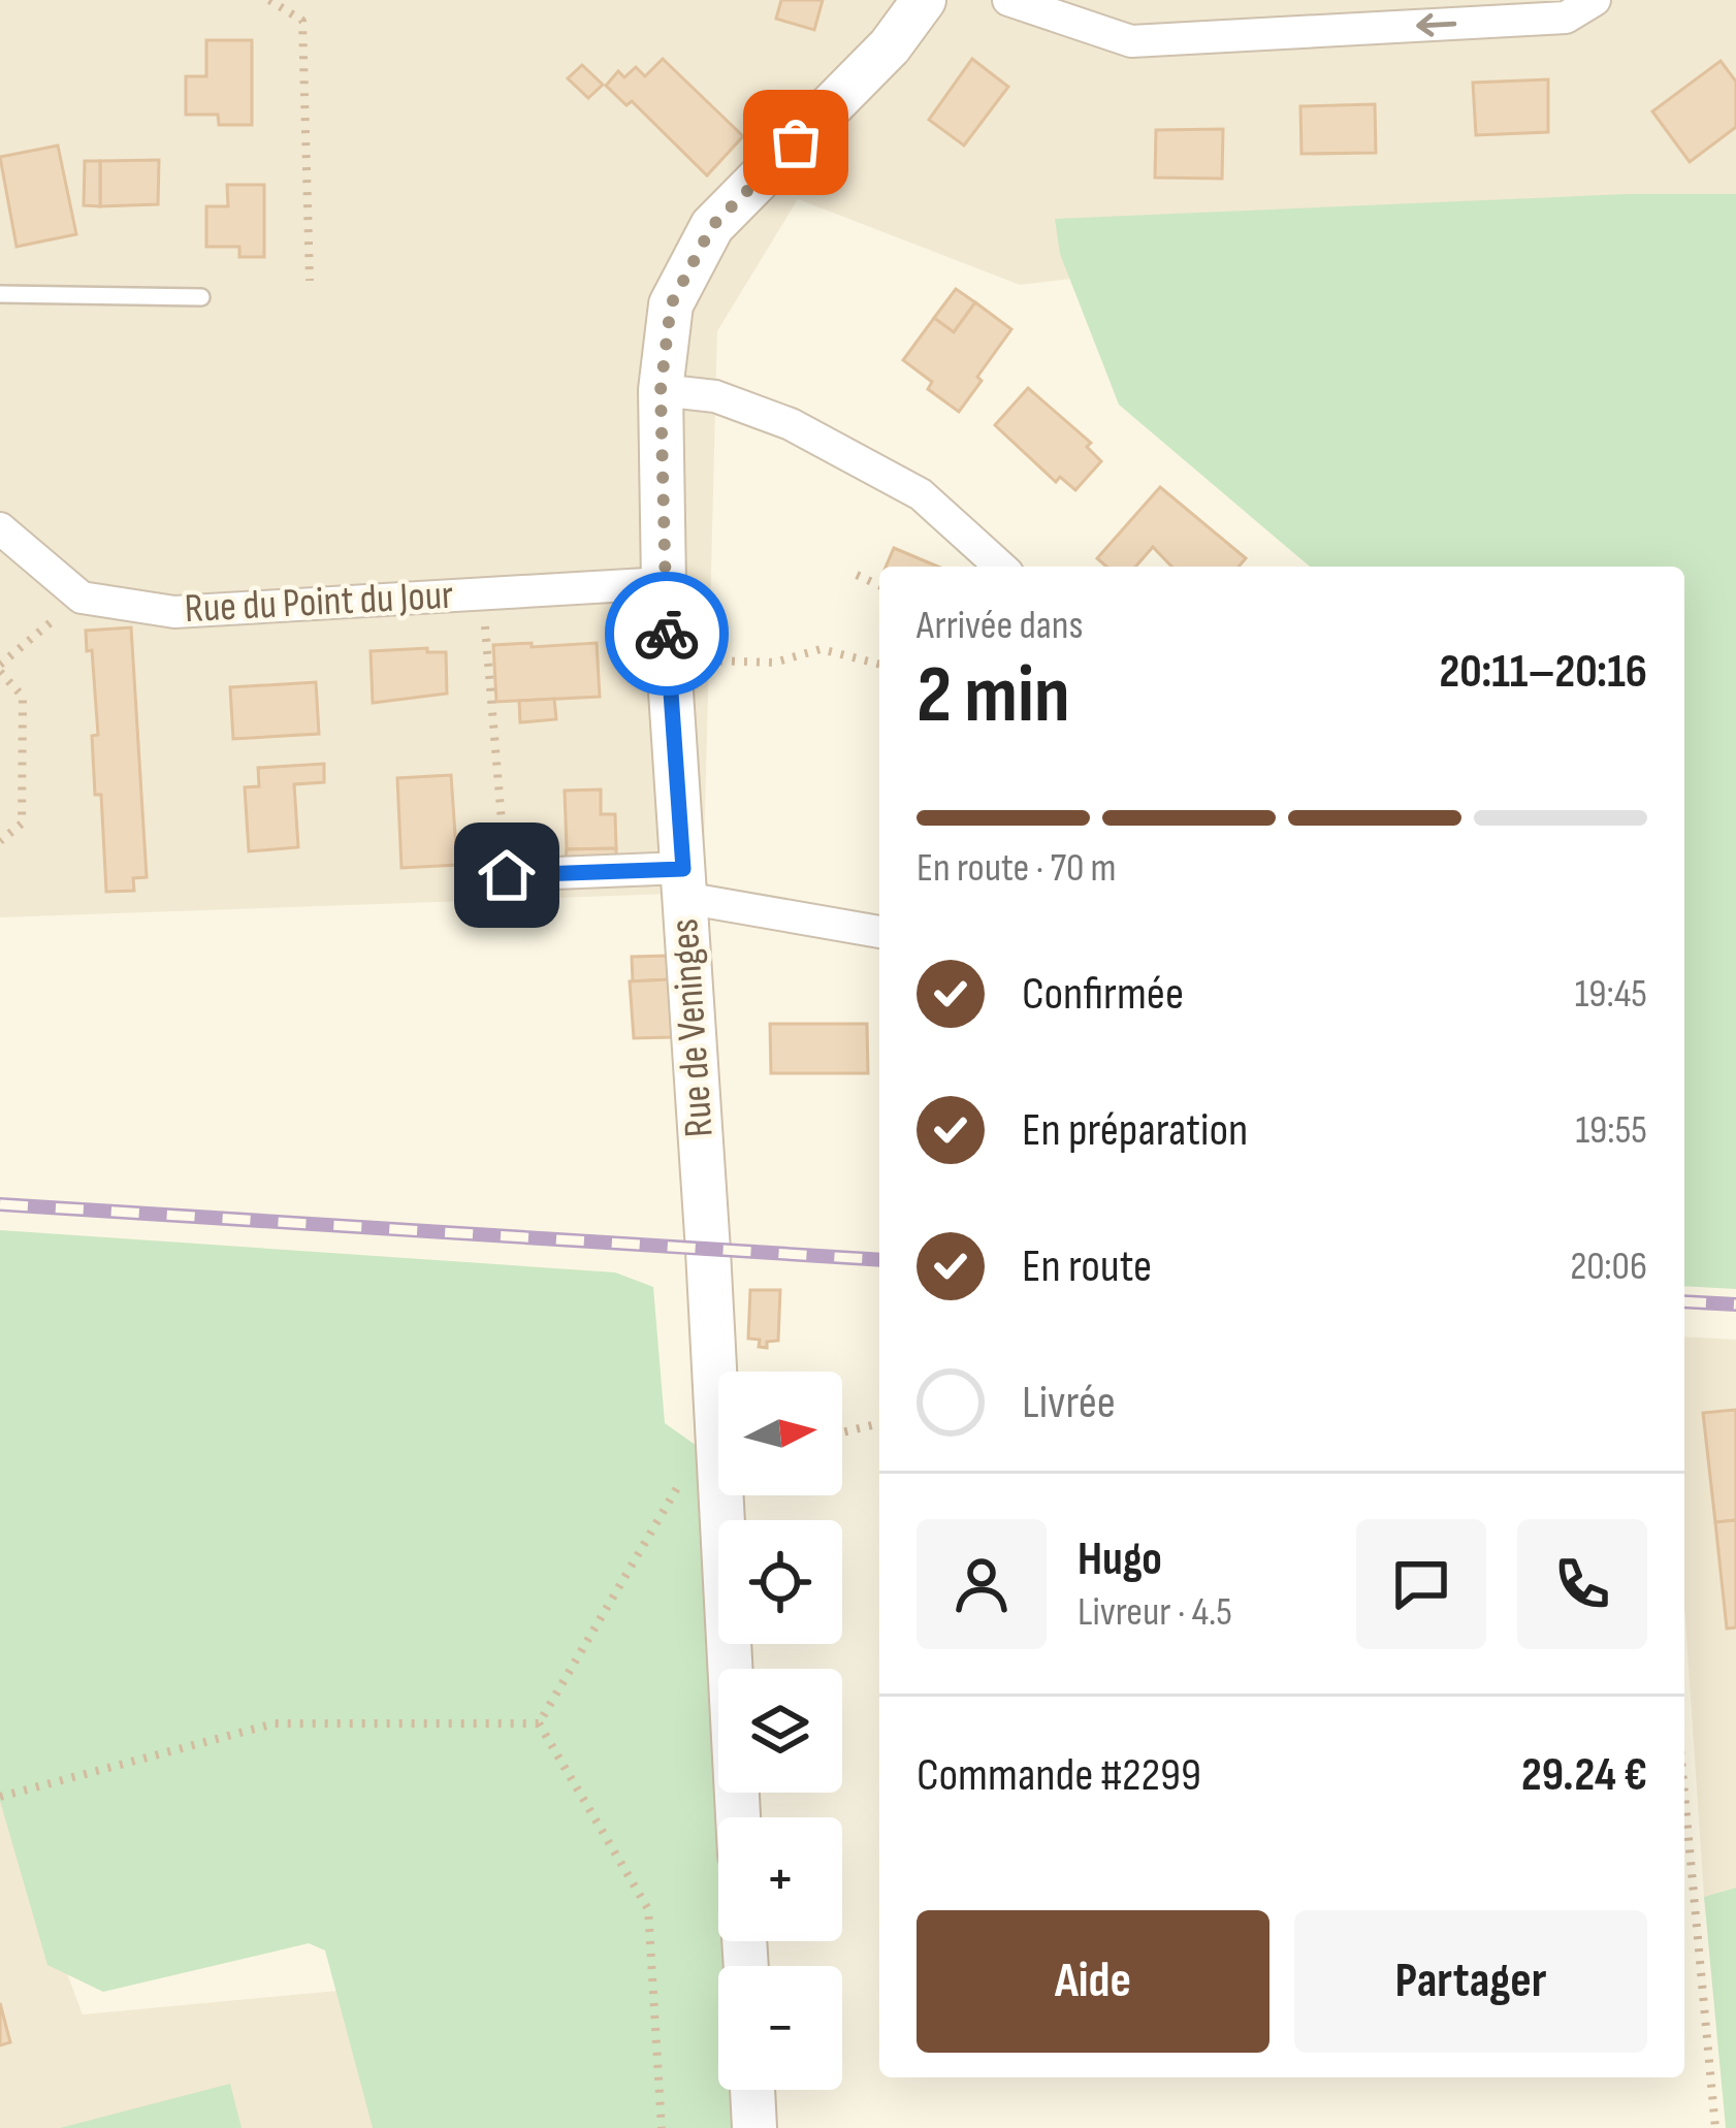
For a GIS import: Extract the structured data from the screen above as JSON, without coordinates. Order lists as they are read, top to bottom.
{
  "streets": {
    "street": ["Rue du Point du Jour", "Rue de Veninges"]
  },
  "crossings": [
    ["Rue du Point du Jour", "Rue de Veninges"]
  ],
  "north": "right",
  "page": {
    "heading": ["2 min", "Arrivée dans", "20:11–20:16"],
    "panel": [
      "Hugo",
      "Livreur · 4.5",
      "Commande #2299",
      "29.24 €"
    ],
    "bar": "En route · 70 m",
    "list": [
      ["Confirmée", "19:45"],
      ["En préparation", "19:55"],
      ["En route", "20:06"],
      "Livrée"
    ],
    "map_buttons": ["+", "−"],
    "buttons": ["Aide", "Partager"]
  }
}
